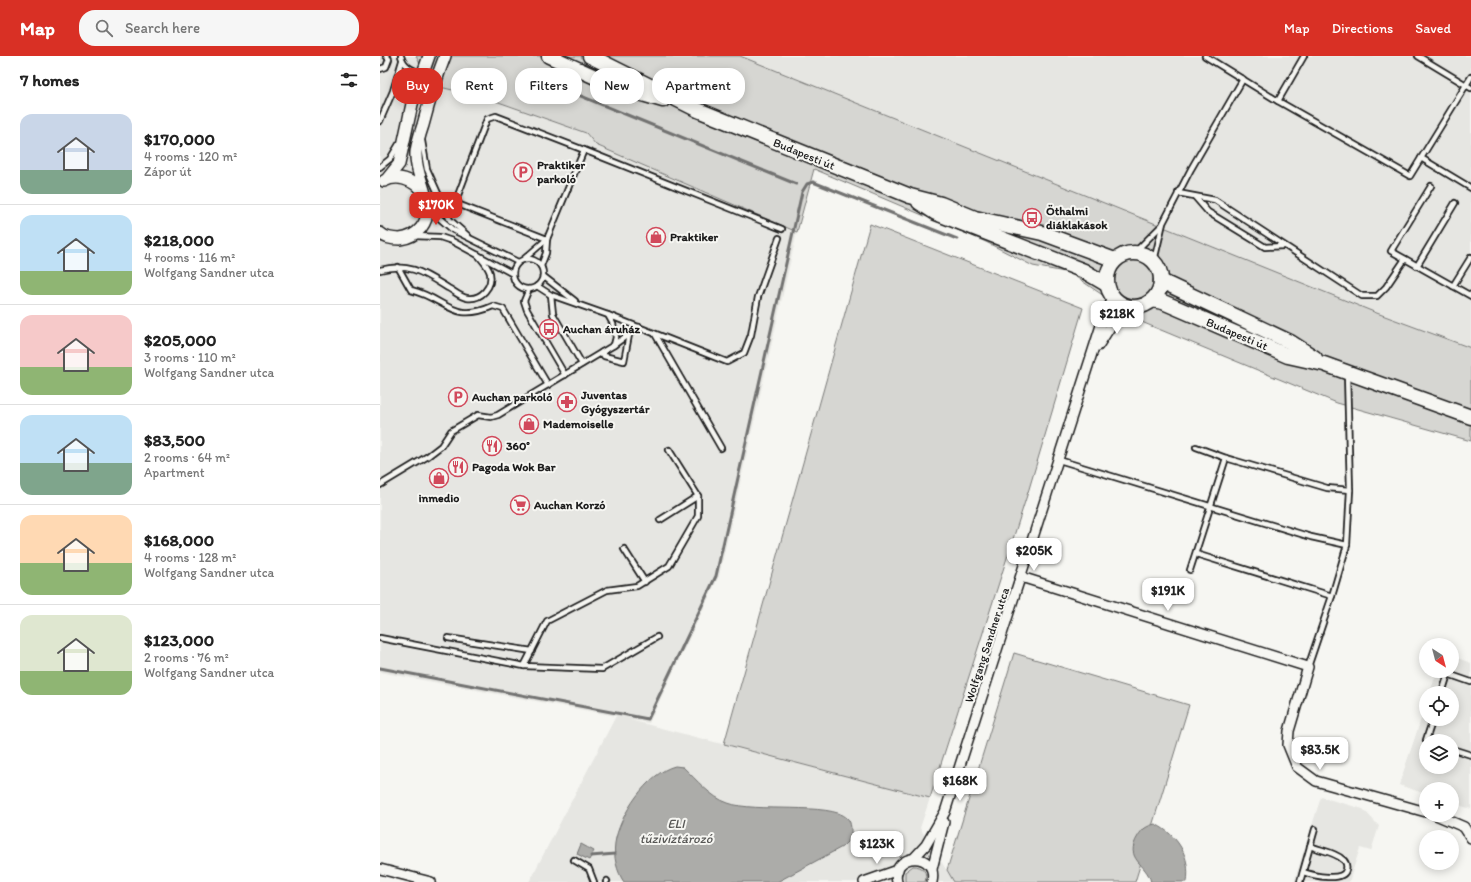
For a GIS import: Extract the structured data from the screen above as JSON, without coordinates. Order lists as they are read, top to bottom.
{
  "streets": {
    "main road": ["Budapesti út"],
    "street": ["Wolfgang Sandner utca"]
  },
  "crossings": [
    ["Budapesti út", "Wolfgang Sandner utca"]
  ],
  "water": ["ELI tűzivíztározó"],
  "places": {
    "parking": ["Praktiker parkoló", "Auchan parkoló"],
    "bus stop": ["Öthalmi diáklakások", "Auchan áruház"],
    "shop": ["Praktiker", "Mademoiselle", "inmedio"],
    "pharmacy": ["Juventas Gyógyszertár"],
    "restaurant": ["360°", "Pagoda Wok Bar"],
    "supermarket": ["Auchan Korzó"]
  },
  "north": "bottom right",
  "page": {
    "header": "Map",
    "search": "Search here",
    "nav": ["Map", "Directions", "Saved"],
    "heading": "7 homes",
    "chip": [
      "Buy",
      "Rent",
      "Filters",
      "New",
      "Apartment"
    ],
    "list": [
      {
        "name": "$170,000",
        "note": "4 rooms · 120 m² · Zápor út"
      },
      {
        "name": "$218,000",
        "note": "4 rooms · 116 m² · Wolfgang Sandner utca"
      },
      {
        "name": "$205,000",
        "note": "3 rooms · 110 m² · Wolfgang Sandner utca"
      },
      {
        "name": "$83,500",
        "note": "2 rooms · 64 m² · Apartment"
      },
      {
        "name": "$168,000",
        "note": "4 rooms · 128 m² · Wolfgang Sandner utca"
      },
      {
        "name": "$123,000",
        "note": "2 rooms · 76 m² · Wolfgang Sandner utca"
      }
    ],
    "price": [
      "$170K",
      "$218K",
      "$205K",
      "$191K",
      "$83.5K",
      "$168K",
      "$123K"
    ],
    "map_buttons": ["+", "−"]
  }
}
